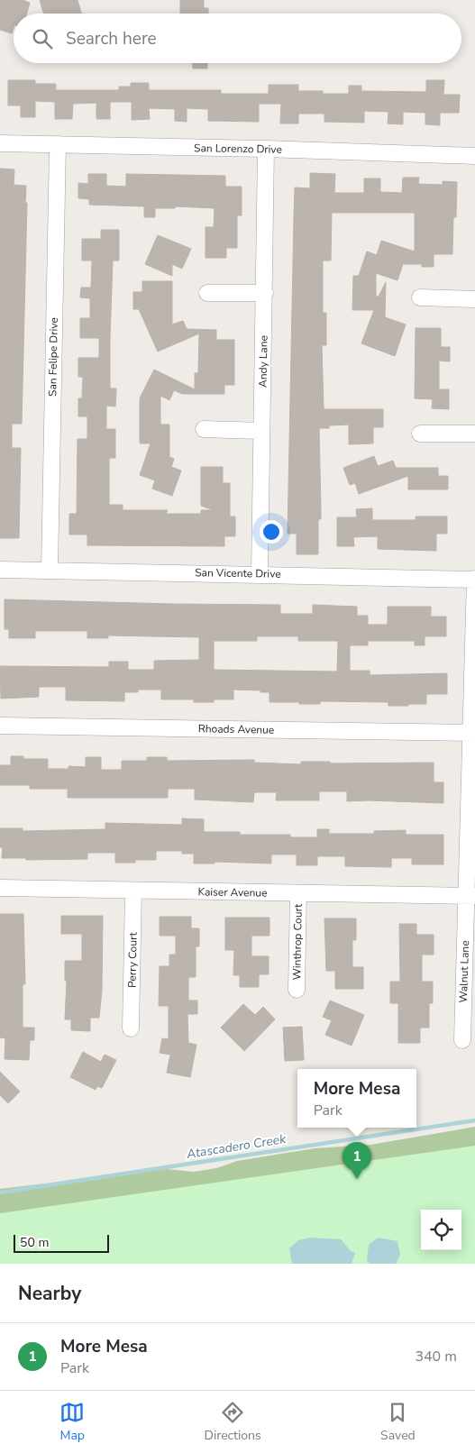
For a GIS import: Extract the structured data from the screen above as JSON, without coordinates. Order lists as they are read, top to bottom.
{
  "streets": {
    "street": [
      "San Lorenzo Drive",
      "San Felipe Drive",
      "Andy Lane",
      "San Vicente Drive",
      "Rhoads Avenue",
      "Kaiser Avenue",
      "Winthrop Court",
      "Perry Court",
      "Walnut Lane"
    ]
  },
  "crossings": [
    ["San Lorenzo Drive", "San Felipe Drive"],
    ["San Lorenzo Drive", "Andy Lane"],
    ["San Felipe Drive", "San Vicente Drive"],
    ["Andy Lane", "San Vicente Drive"],
    ["San Vicente Drive", "Walnut Lane"],
    ["Rhoads Avenue", "Walnut Lane"],
    ["Kaiser Avenue", "Winthrop Court"],
    ["Kaiser Avenue", "Perry Court"],
    ["Kaiser Avenue", "Walnut Lane"]
  ],
  "water": ["Atascadero Creek"],
  "scale_bar": "50 m",
  "page": {
    "search": "Search here",
    "popup": ["More Mesa", "Park"],
    "pins": "1",
    "scale": "50 m",
    "heading": "Nearby",
    "list": [
      {
        "mark": "1",
        "name": "More Mesa",
        "note": "Park",
        "value": "340 m"
      }
    ],
    "nav": ["Map", "Directions", "Saved"]
  }
}
